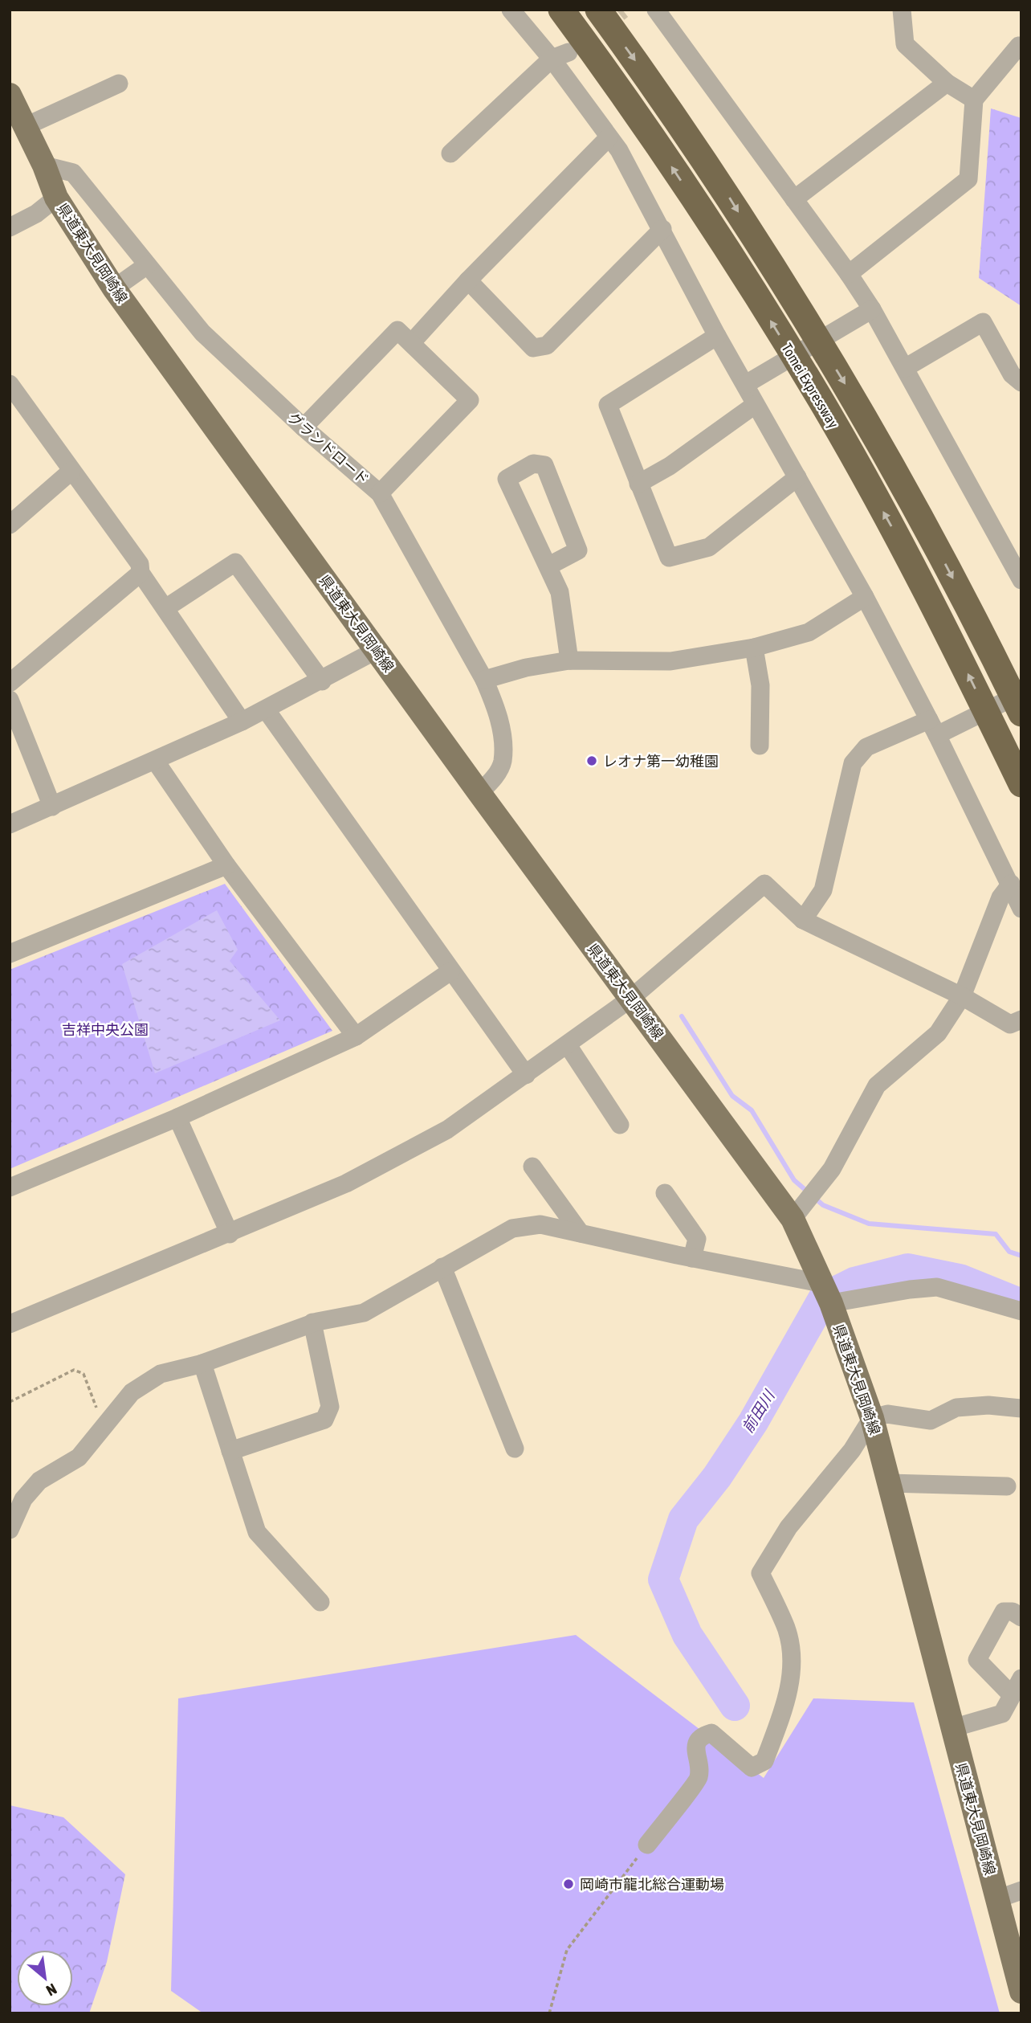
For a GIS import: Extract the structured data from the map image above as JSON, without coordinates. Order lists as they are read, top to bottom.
{
  "streets": {
    "highway": ["Tomei Expressway"],
    "main road": ["県道東大見岡崎線"],
    "street": ["グランドロード"]
  },
  "crossings": [
    ["県道東大見岡崎線", "グランドロード"]
  ],
  "water": ["前田川"],
  "parks": ["吉祥中央公園"],
  "places": ["レオナ第一幼稚園", "岡崎市龍北総合運動場"],
  "north": "bottom right"
}
